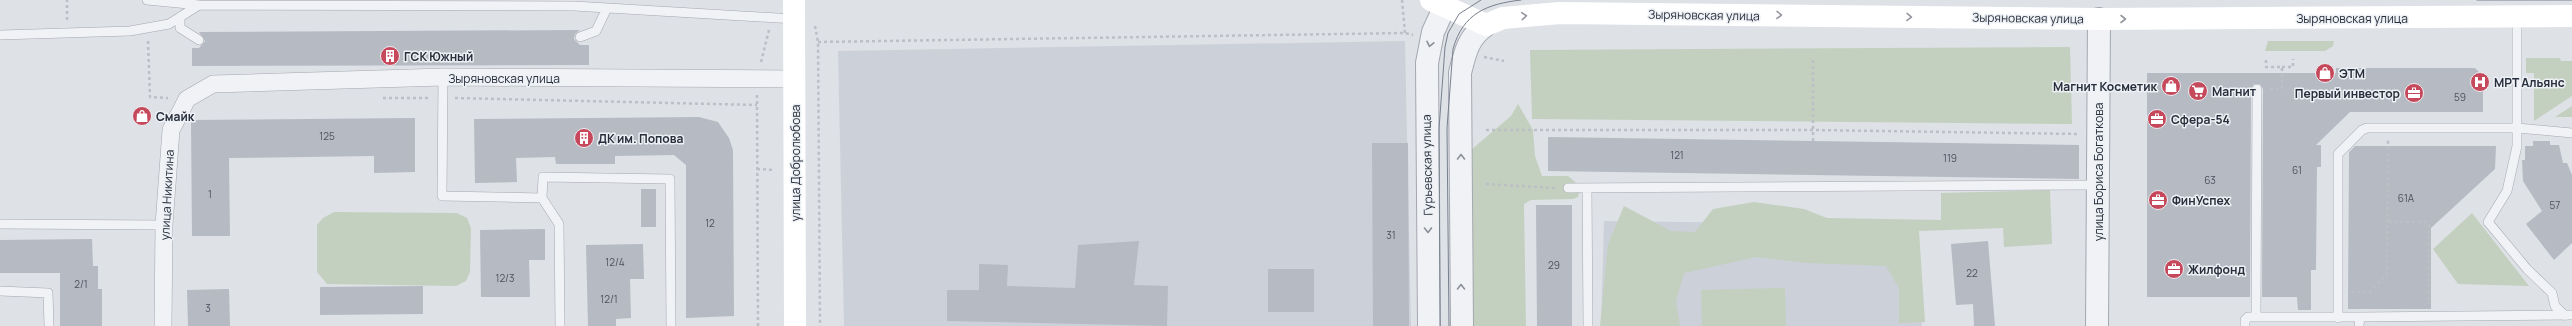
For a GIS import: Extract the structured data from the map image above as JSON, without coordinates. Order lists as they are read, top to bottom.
{
  "streets": {
    "main road": ["Зыряновская улица", "улица Добролюбова"],
    "street": ["Гурьевская улица", "улица Бориса Богаткова", "улица Никитина"]
  },
  "crossings": [
    ["Зыряновская улица", "улица Добролюбова"],
    ["Зыряновская улица", "улица Бориса Богаткова"],
    ["Зыряновская улица", "улица Никитина"]
  ],
  "one_way": ["Зыряновская улица"],
  "places": {
    "building": ["ГСК Южный", "ДК им. Попова"],
    "shop": ["ЭТМ", "Магнит Косметик", "Смайк"],
    "hospital": ["МРТ Альянс"],
    "supermarket": ["Магнит"],
    "office": [
      "Первый инвестор",
      "Сфера-54",
      "ФинУспех",
      "Жилфонд"
    ]
  },
  "house_numbers": [
    "59",
    "125",
    "121",
    "119",
    "61",
    "63",
    "1",
    "61А",
    "57",
    "12",
    "31",
    "12/4",
    "29",
    "22",
    "12/3",
    "2/1",
    "12/1",
    "3"
  ]
}
